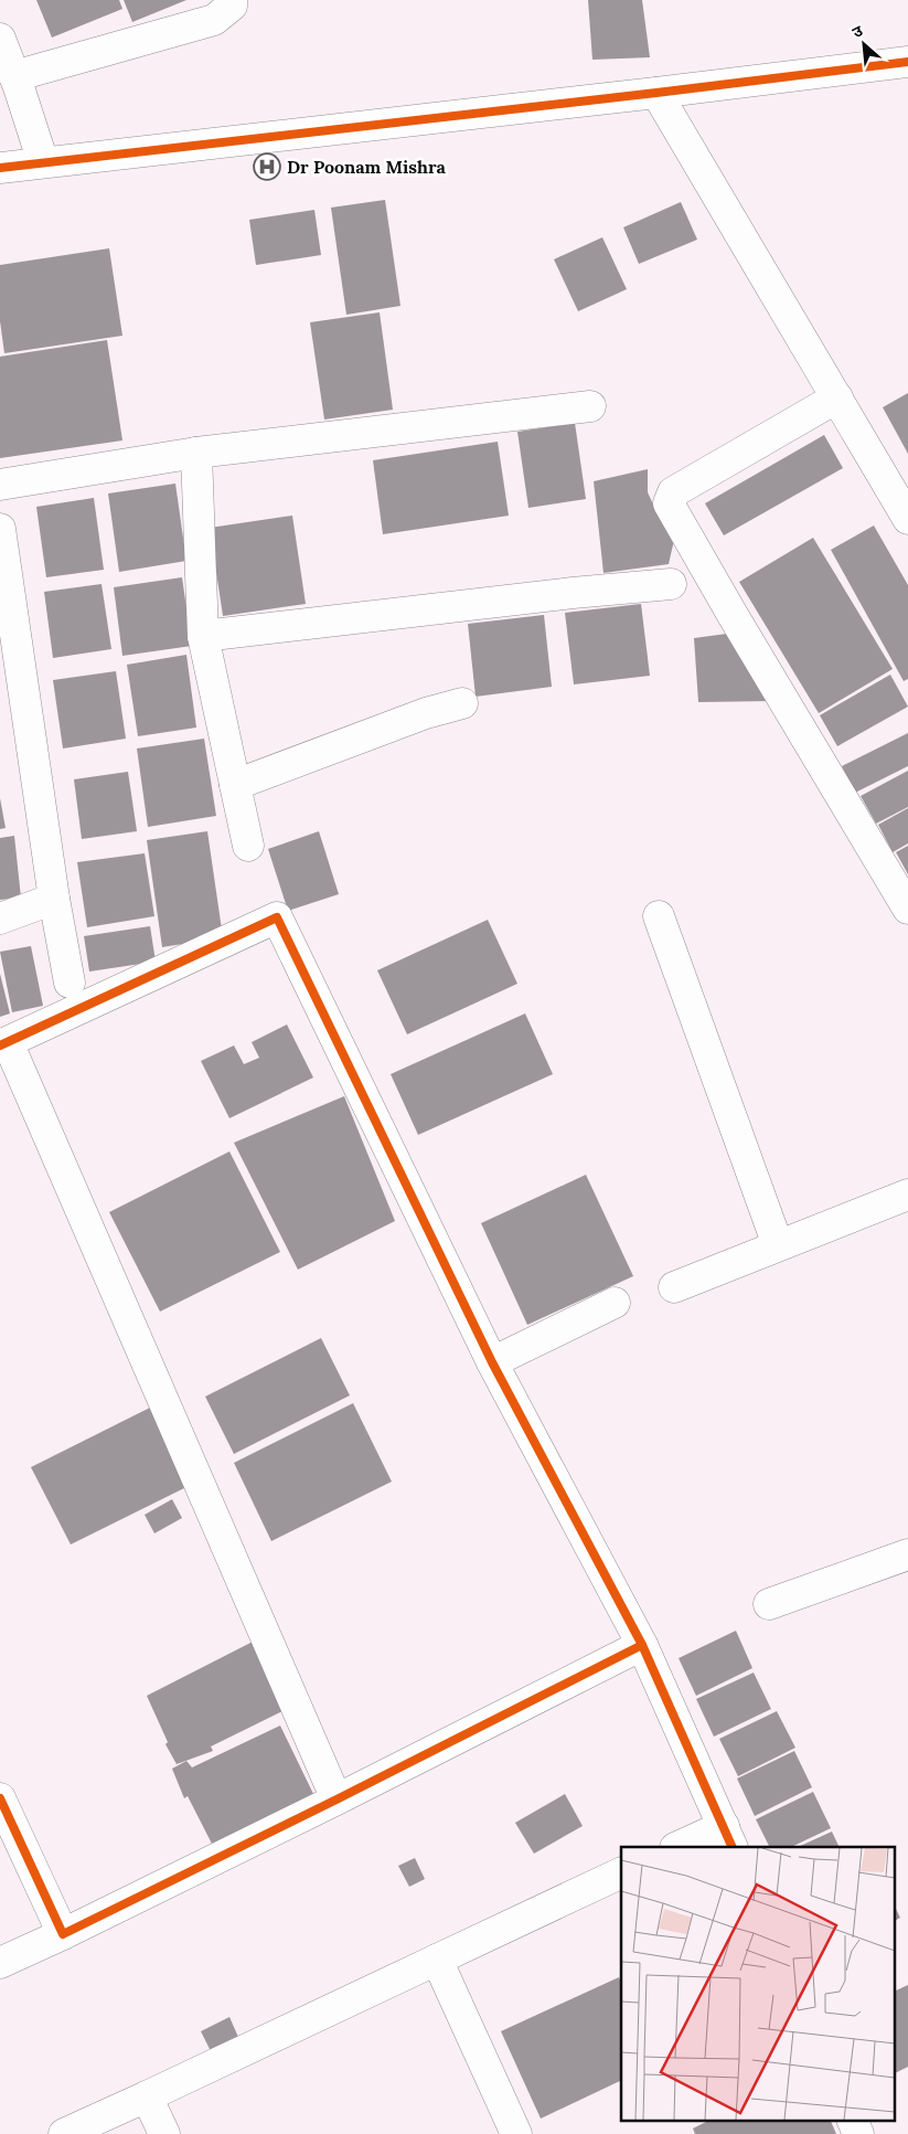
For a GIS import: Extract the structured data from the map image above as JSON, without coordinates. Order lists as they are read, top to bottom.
{
  "places": {
    "hospital": ["Dr Poonam Mishra"]
  },
  "north": "top left"
}
